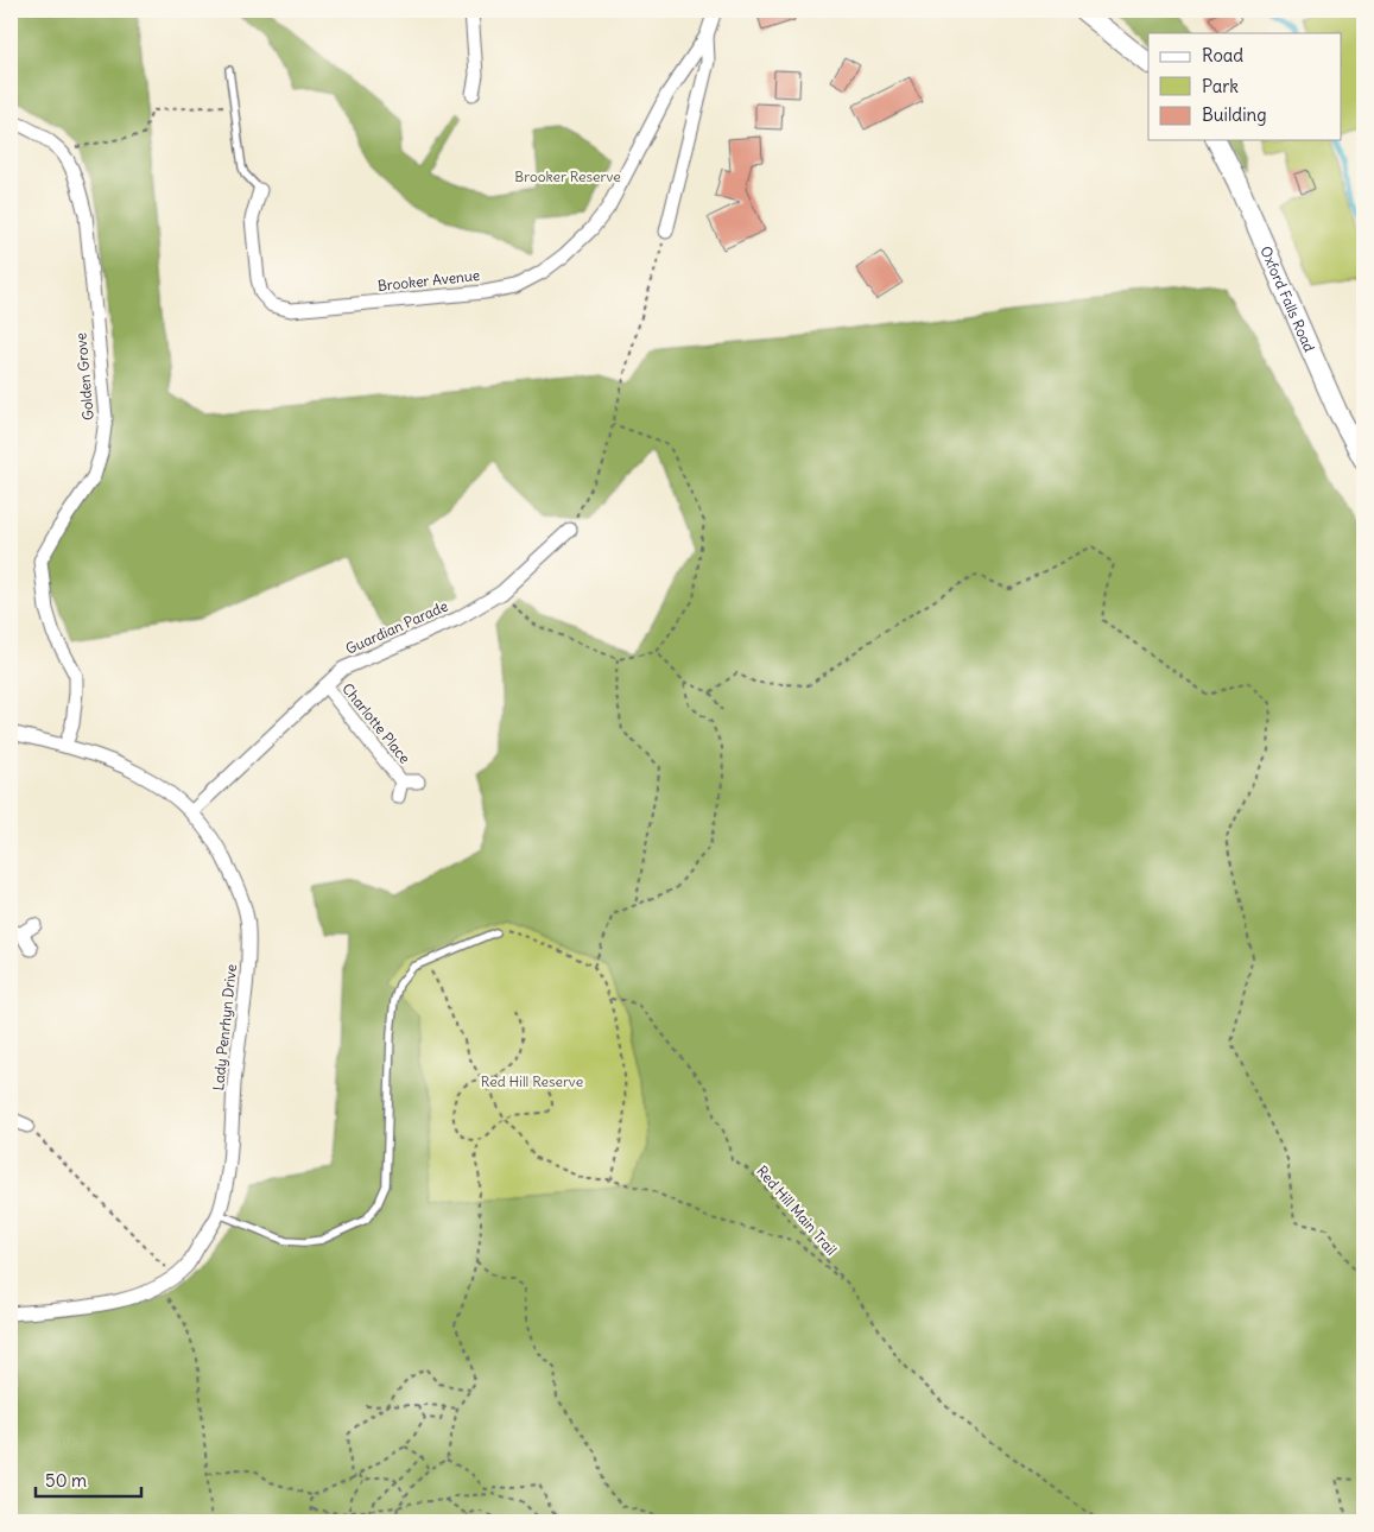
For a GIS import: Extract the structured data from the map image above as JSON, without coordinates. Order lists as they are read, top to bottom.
{
  "streets": {
    "street": [
      "Brooker Avenue",
      "Oxford Falls Road",
      "Golden Grove",
      "Guardian Parade",
      "Charlotte Place",
      "Lady Penrhyn Drive"
    ],
    "path": ["Red Hill Main Trail"]
  },
  "crossings": [
    ["Golden Grove", "Lady Penrhyn Drive"],
    ["Guardian Parade", "Charlotte Place"],
    ["Guardian Parade", "Lady Penrhyn Drive"]
  ],
  "parks": ["Brooker Reserve", "Red Hill Reserve"],
  "legend": ["Road", "Park", "Building"],
  "scale_bar": "50 m"
}
